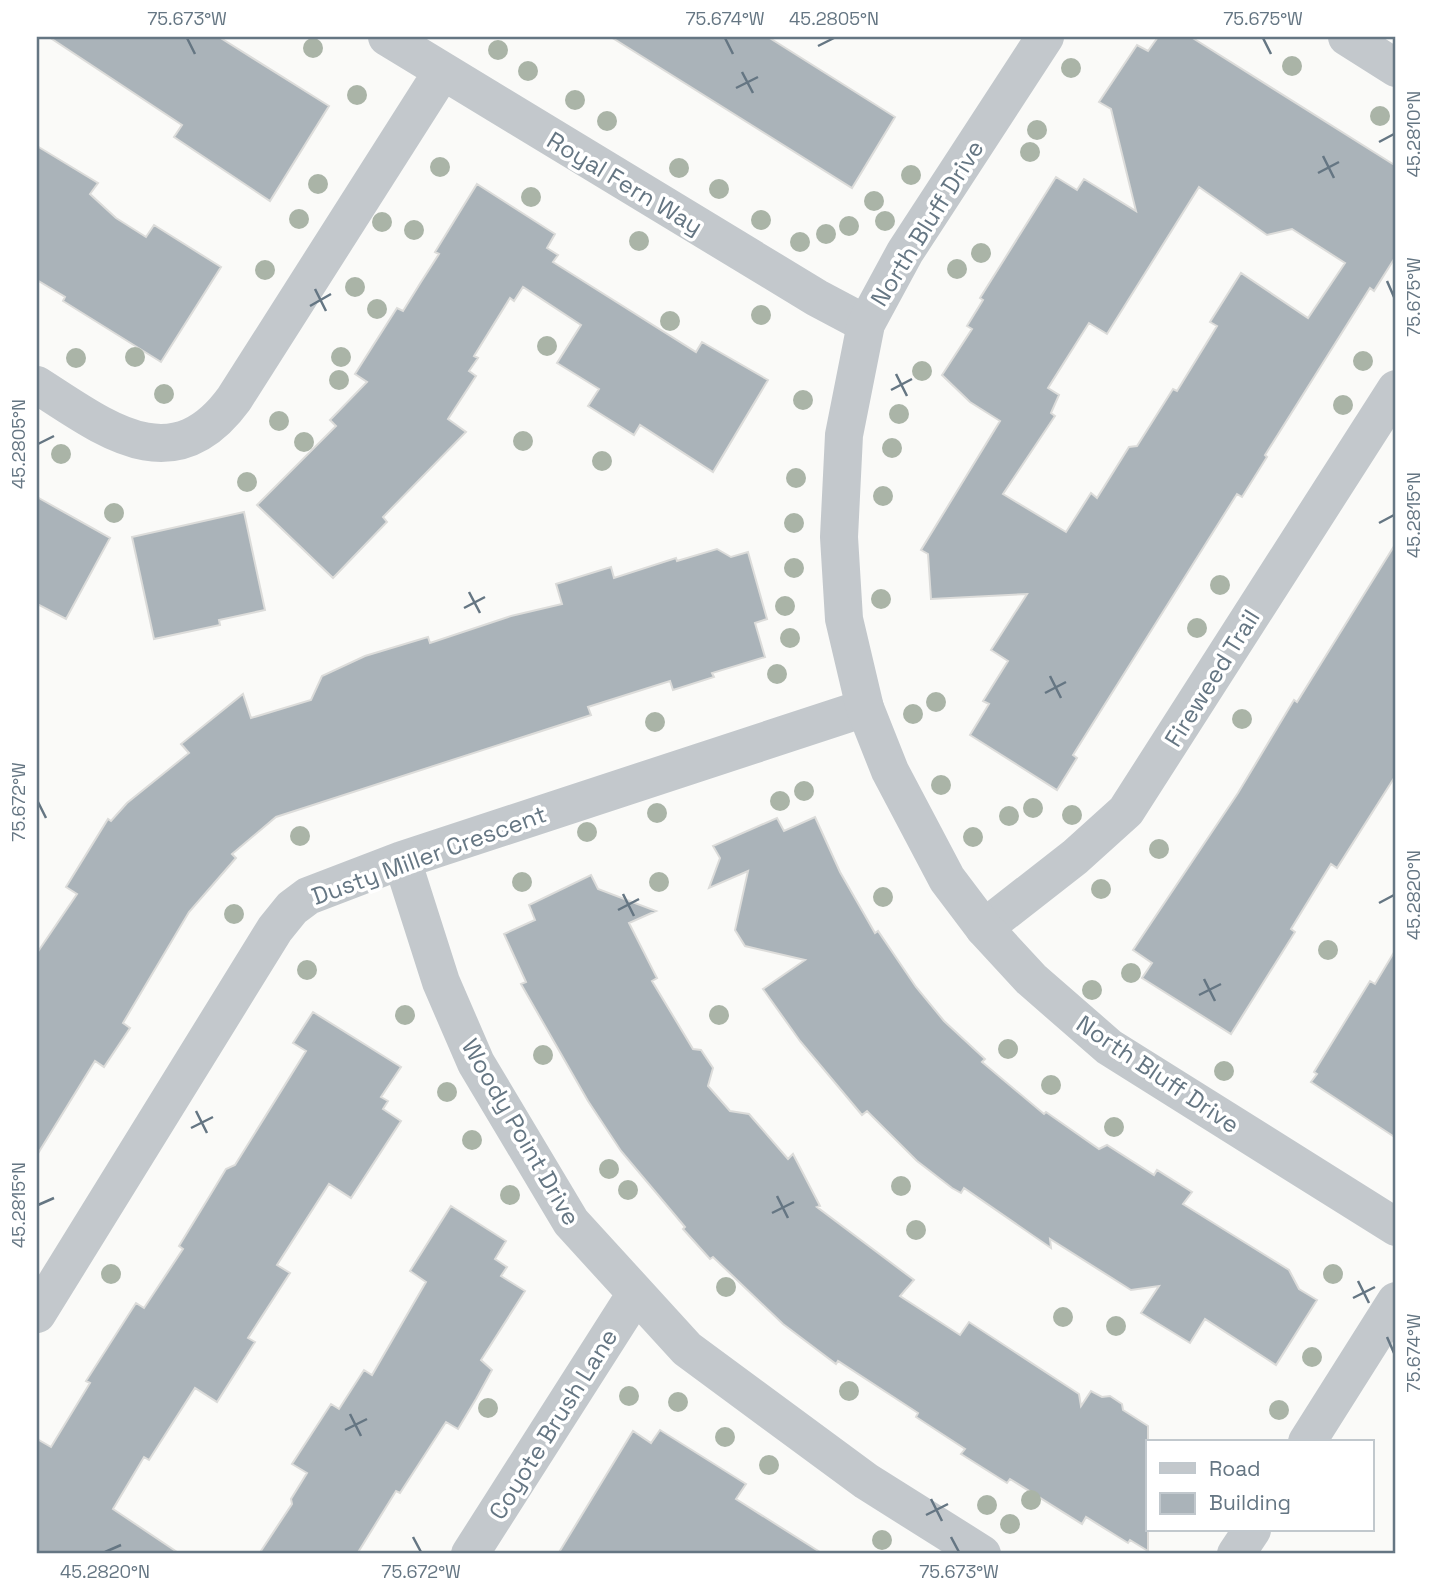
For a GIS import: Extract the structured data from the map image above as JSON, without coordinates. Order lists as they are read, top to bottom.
{
  "streets": {
    "street": [
      "Royal Fern Way",
      "North Bluff Drive",
      "Fireweed Trail",
      "Dusty Miller Crescent",
      "Woody Point Drive",
      "Coyote Brush Lane"
    ]
  },
  "crossings": [
    ["Royal Fern Way", "North Bluff Drive"],
    ["North Bluff Drive", "Fireweed Trail"],
    ["North Bluff Drive", "Dusty Miller Crescent"],
    ["Dusty Miller Crescent", "Woody Point Drive"],
    ["Woody Point Drive", "Coyote Brush Lane"]
  ],
  "legend": ["Road", "Building"],
  "coordinates": [
    "75.673°W",
    "75.674°W",
    "45.2805°N",
    "75.675°W",
    "45.2810°N",
    "45.2815°N",
    "75.672°W",
    "45.2820°N"
  ]
}
